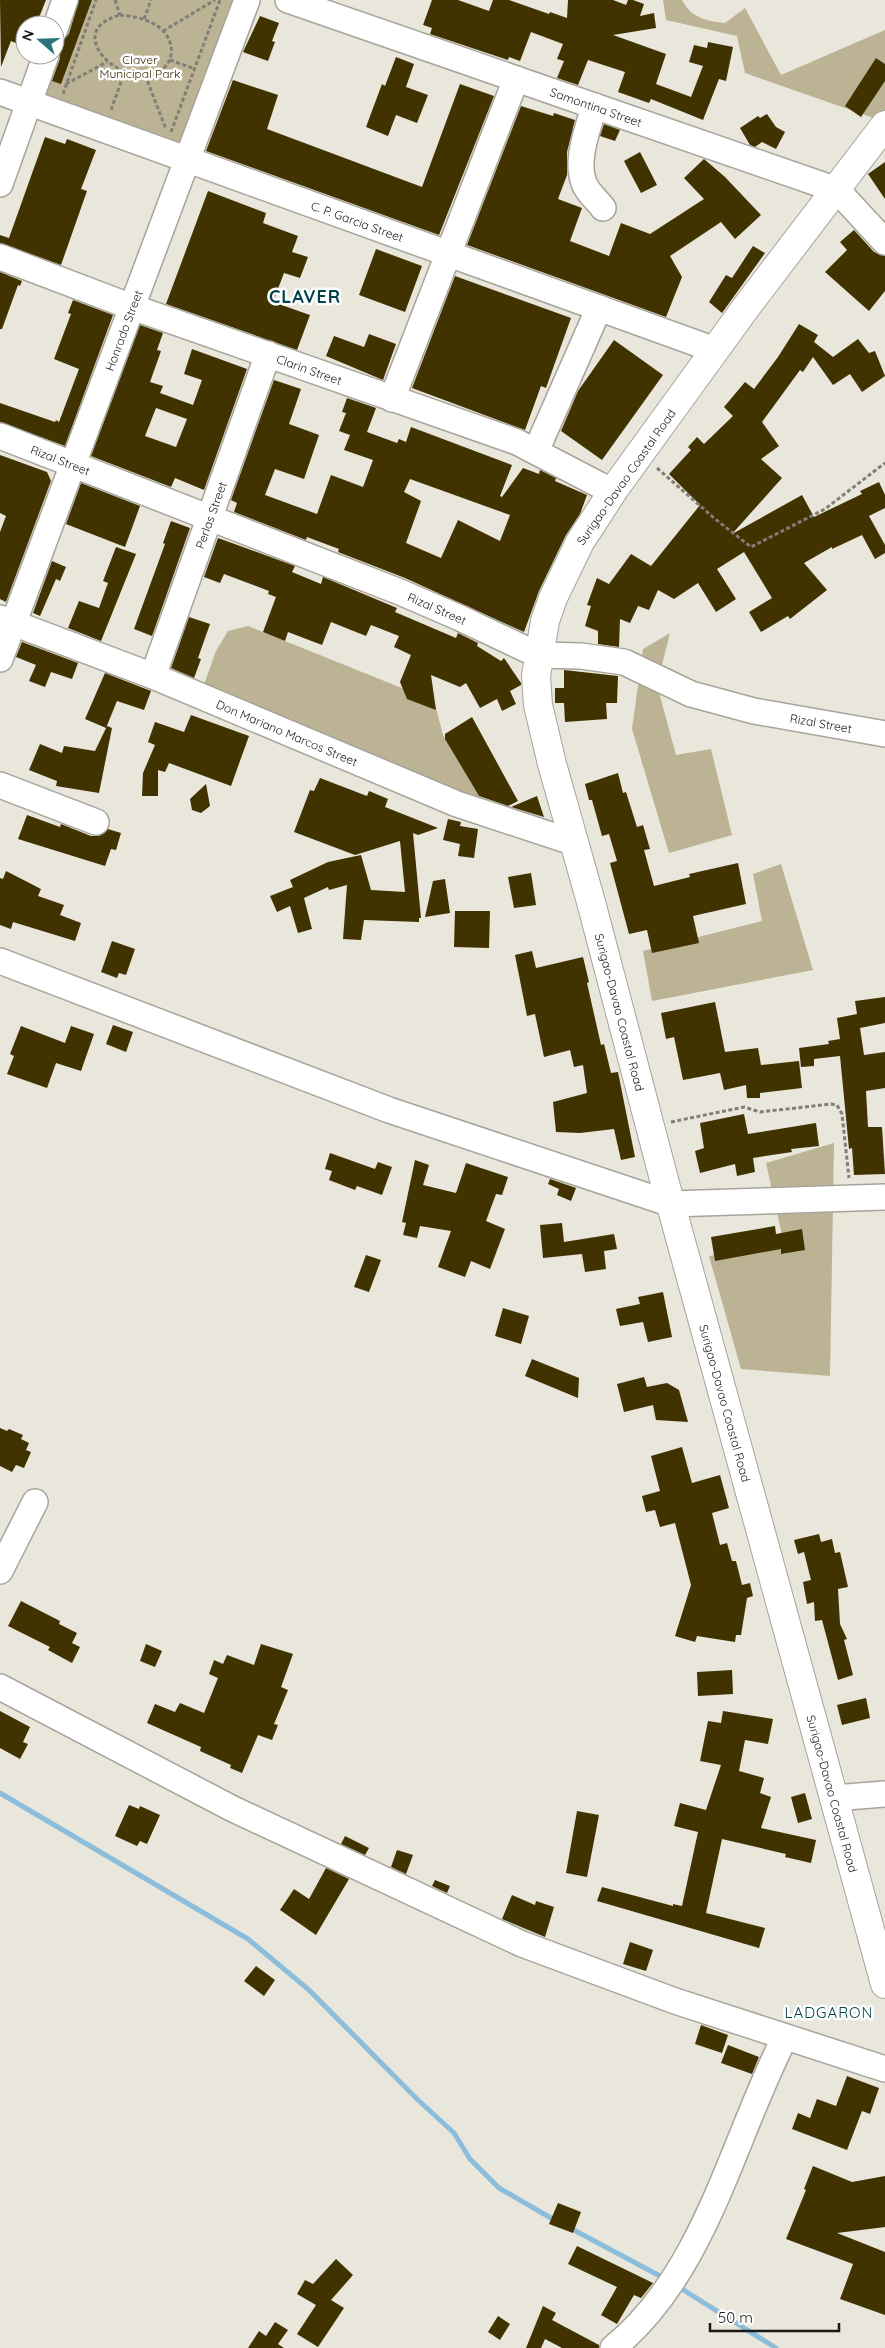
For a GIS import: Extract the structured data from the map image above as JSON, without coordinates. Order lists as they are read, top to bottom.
{
  "streets": {
    "highway": ["Surigao-Davao Coastal Road"],
    "street": [
      "Samontina Street",
      "C. P. Garcia Street",
      "Honrado Street",
      "Clarin Street",
      "Rizal Street",
      "Perlas Street",
      "Don Mariano Marcos Street"
    ]
  },
  "crossings": [
    ["Samontina Street", "Surigao-Davao Coastal Road"],
    ["C. P. Garcia Street", "Honrado Street"],
    ["C. P. Garcia Street", "Surigao-Davao Coastal Road"],
    ["Honrado Street", "Clarin Street"],
    ["Honrado Street", "Rizal Street"],
    ["Honrado Street", "Don Mariano Marcos Street"],
    ["Clarin Street", "Surigao-Davao Coastal Road"],
    ["Clarin Street", "Perlas Street"],
    ["Rizal Street", "Surigao-Davao Coastal Road"],
    ["Rizal Street", "Perlas Street"],
    ["Surigao-Davao Coastal Road", "Don Mariano Marcos Street"],
    ["Perlas Street", "Don Mariano Marcos Street"]
  ],
  "districts": ["CLAVER", "LADGARON"],
  "parks": ["Claver Municipal Park"],
  "scale_bar": "50 m",
  "north": "left"
}
